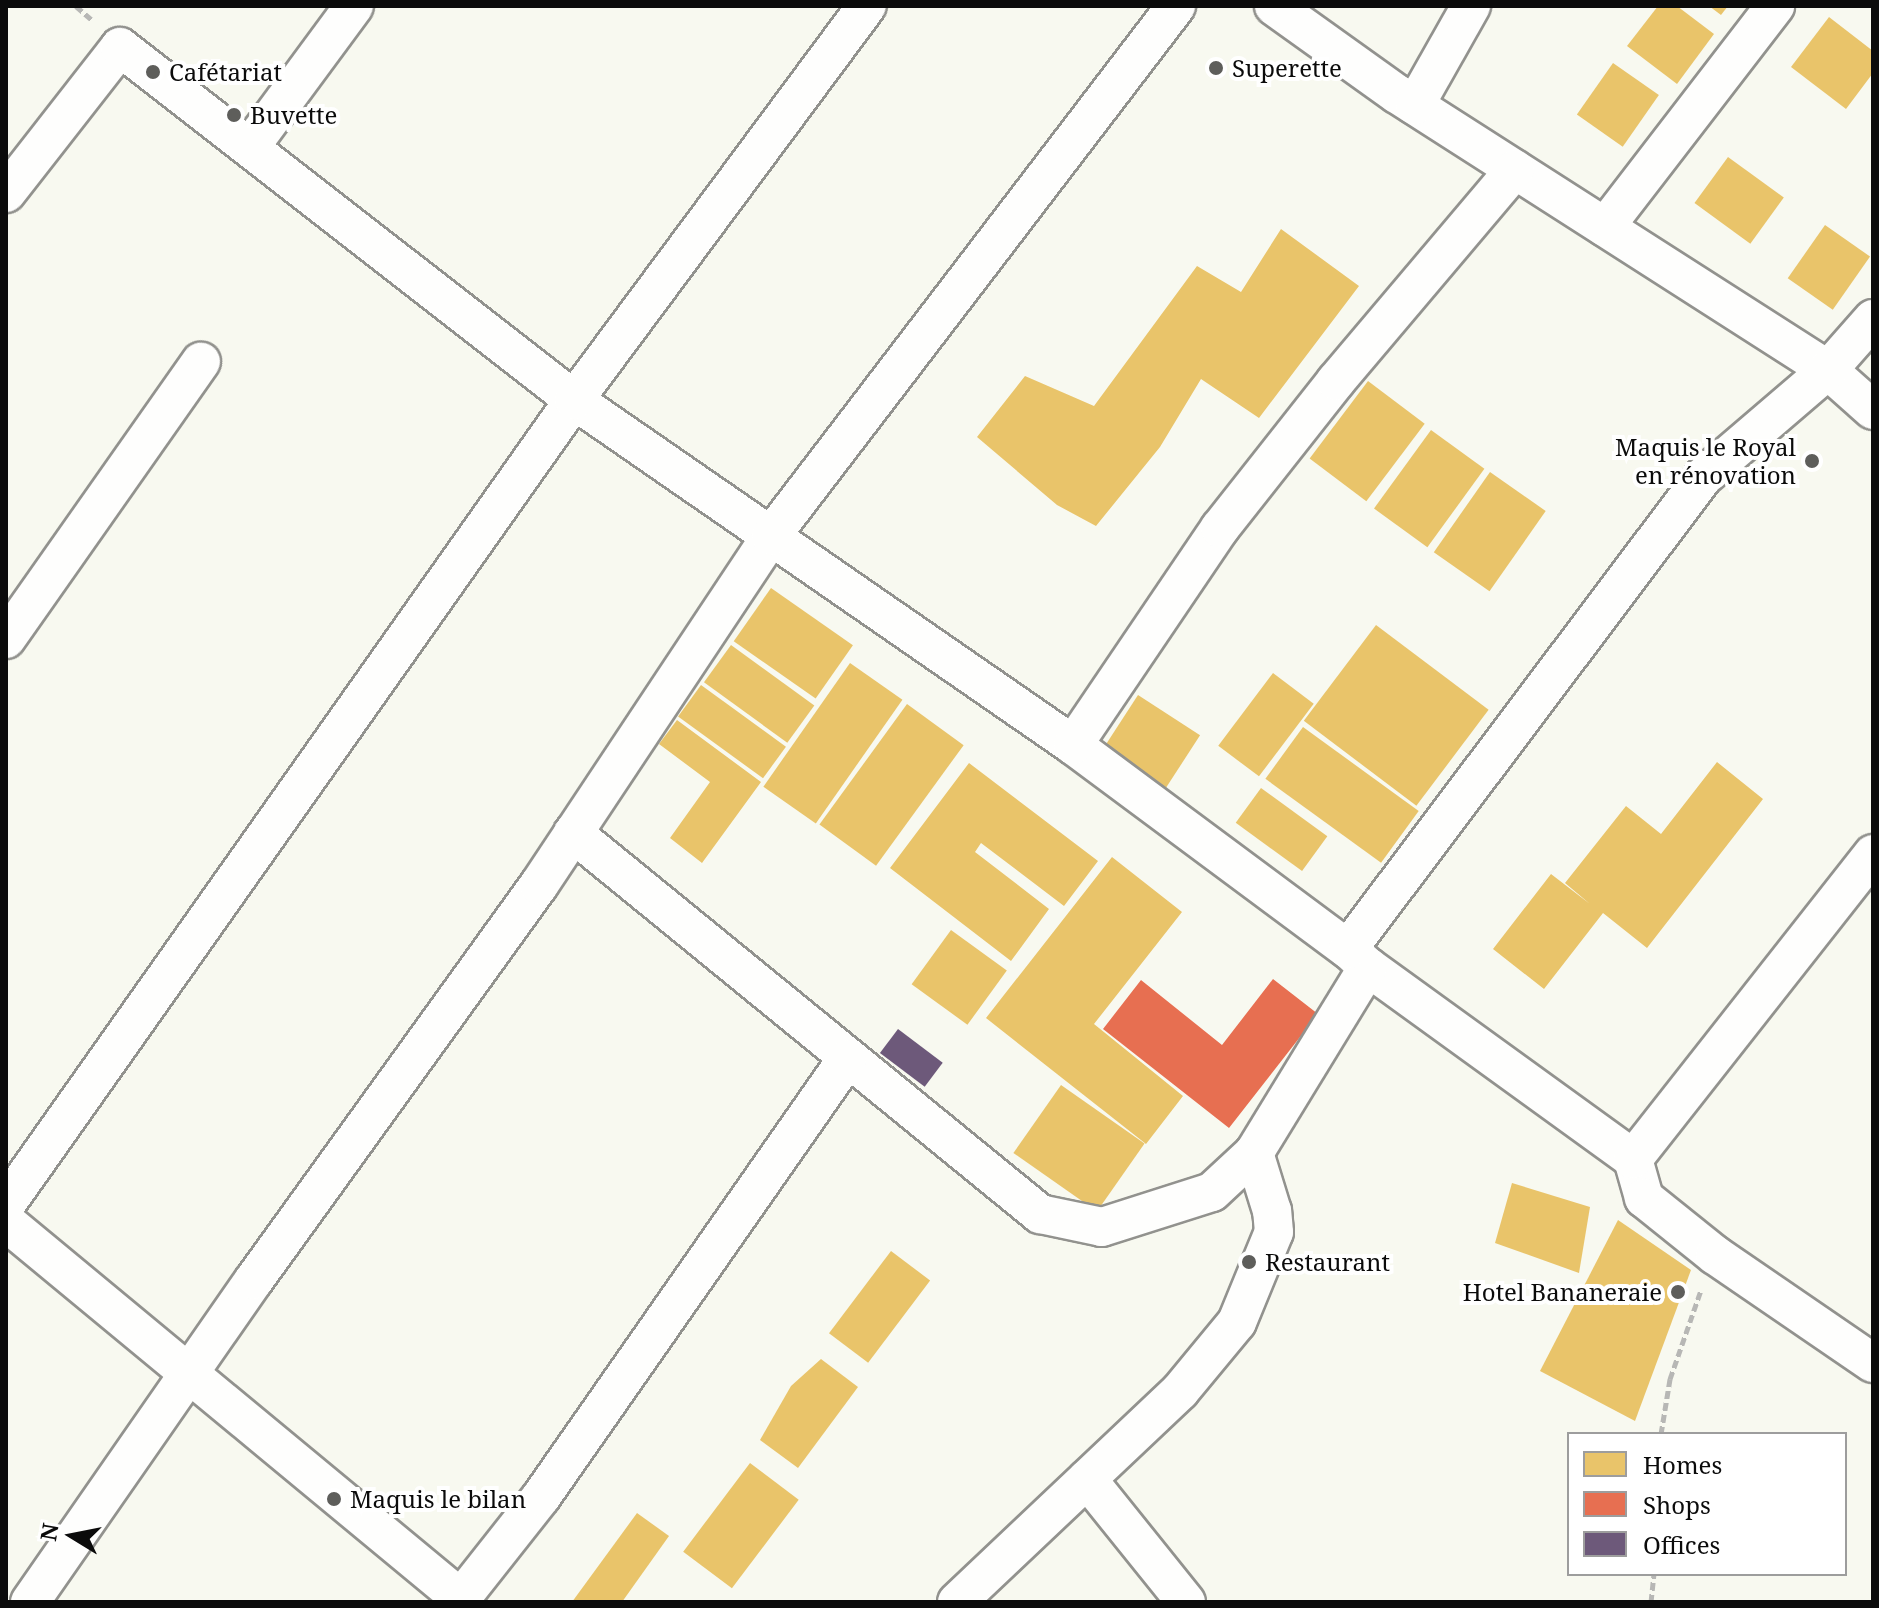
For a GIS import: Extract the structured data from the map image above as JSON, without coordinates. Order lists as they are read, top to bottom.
{
  "places": [
    "Superette",
    "Cafétariat",
    "Buvette",
    "Maquis le Royal en rénovation",
    "Restaurant",
    "Hotel Bananeraie",
    "Maquis le bilan"
  ],
  "legend": ["Homes", "Shops", "Offices"],
  "north": "left"
}
